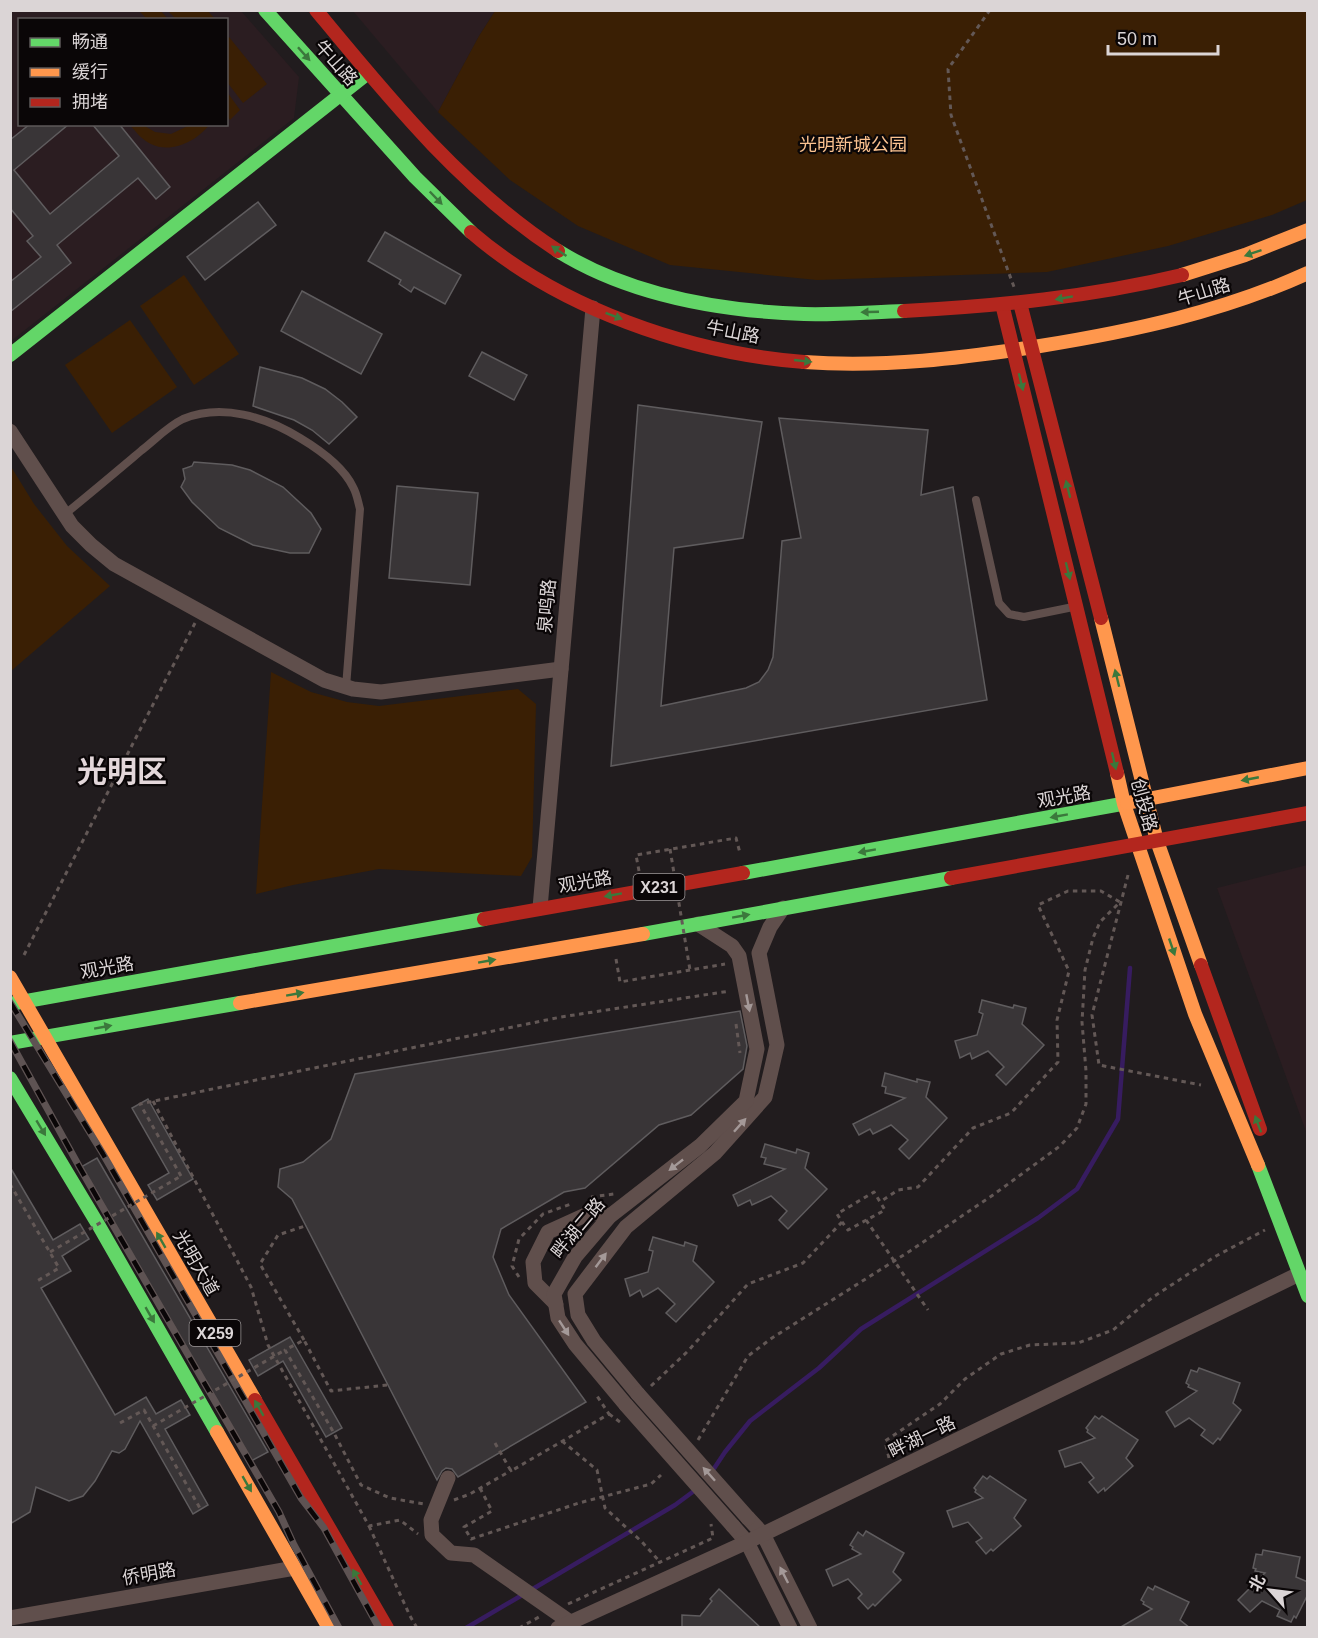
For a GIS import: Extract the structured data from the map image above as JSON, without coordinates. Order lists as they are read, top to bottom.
{
  "streets": {
    "street": [
      "牛山路",
      "泉鸣路",
      "观光路",
      "创投路",
      "X231",
      "畔湖二路",
      "光明大道",
      "X259",
      "畔湖一路",
      "侨明路"
    ]
  },
  "crossings": [
    ["牛山路", "泉鸣路"],
    ["牛山路", "创投路"],
    ["泉鸣路", "观光路"],
    ["观光路", "创投路"],
    ["观光路", "光明大道"],
    ["创投路", "X231"],
    ["创投路", "畔湖一路"],
    ["X231", "畔湖二路"],
    ["X231", "光明大道"],
    ["畔湖二路", "畔湖一路"],
    ["X259", "侨明路"]
  ],
  "districts": ["光明区"],
  "parks": ["光明新城公园"],
  "legend": ["畅通", "缓行", "拥堵"],
  "scale_bar": "50 m",
  "north": "top left"
}
